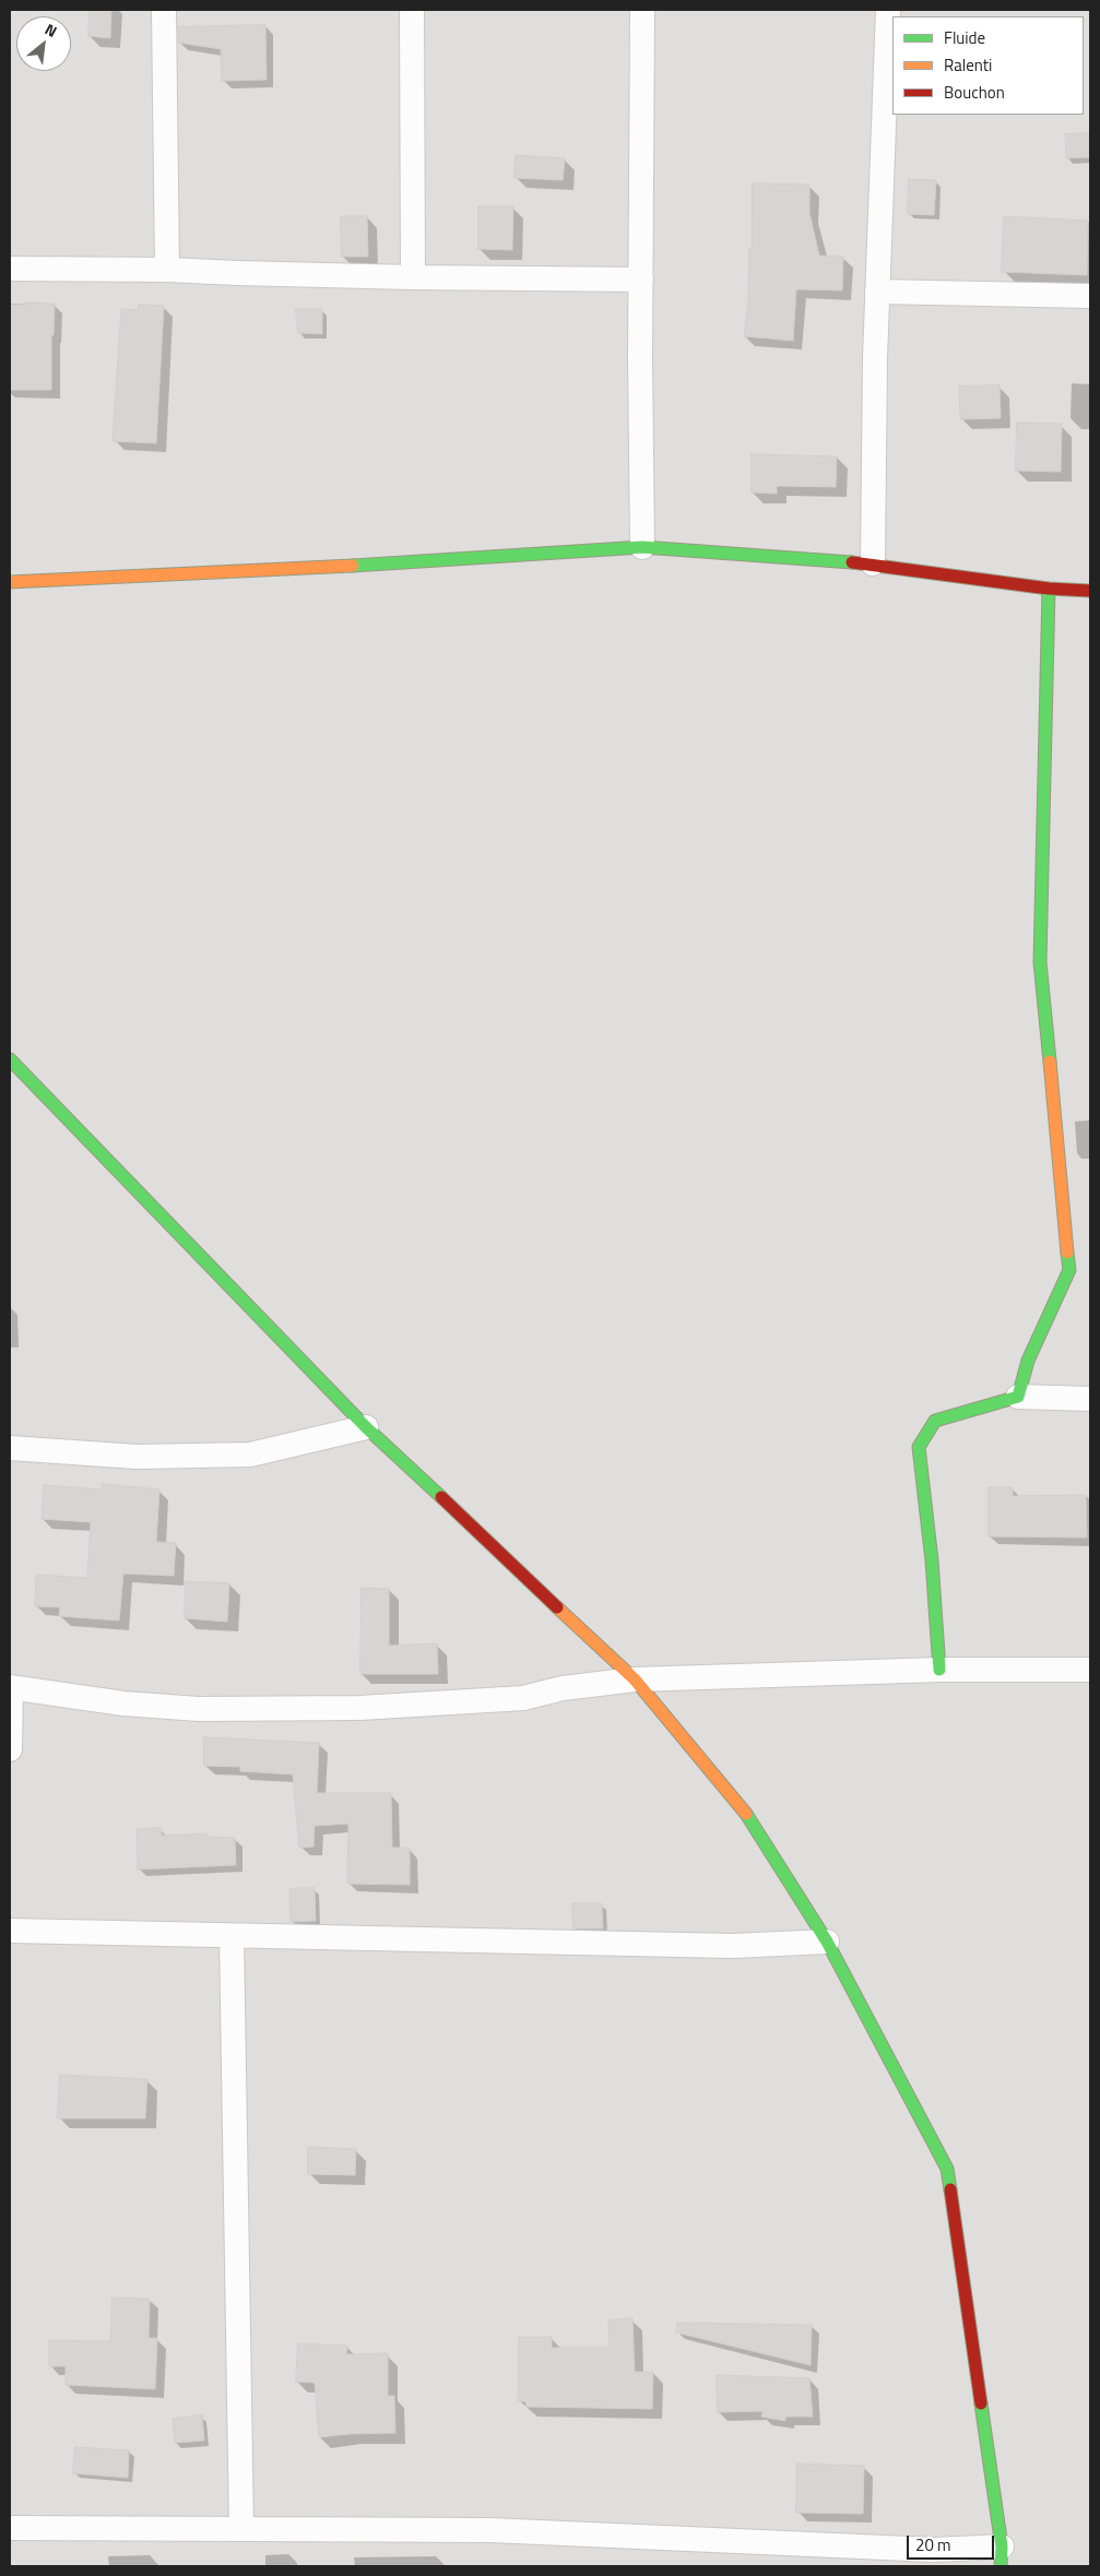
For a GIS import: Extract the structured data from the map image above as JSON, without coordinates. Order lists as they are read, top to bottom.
{
  "legend": ["Fluide", "Ralenti", "Bouchon"],
  "scale_bar": "20 m",
  "north": "top right"
}
